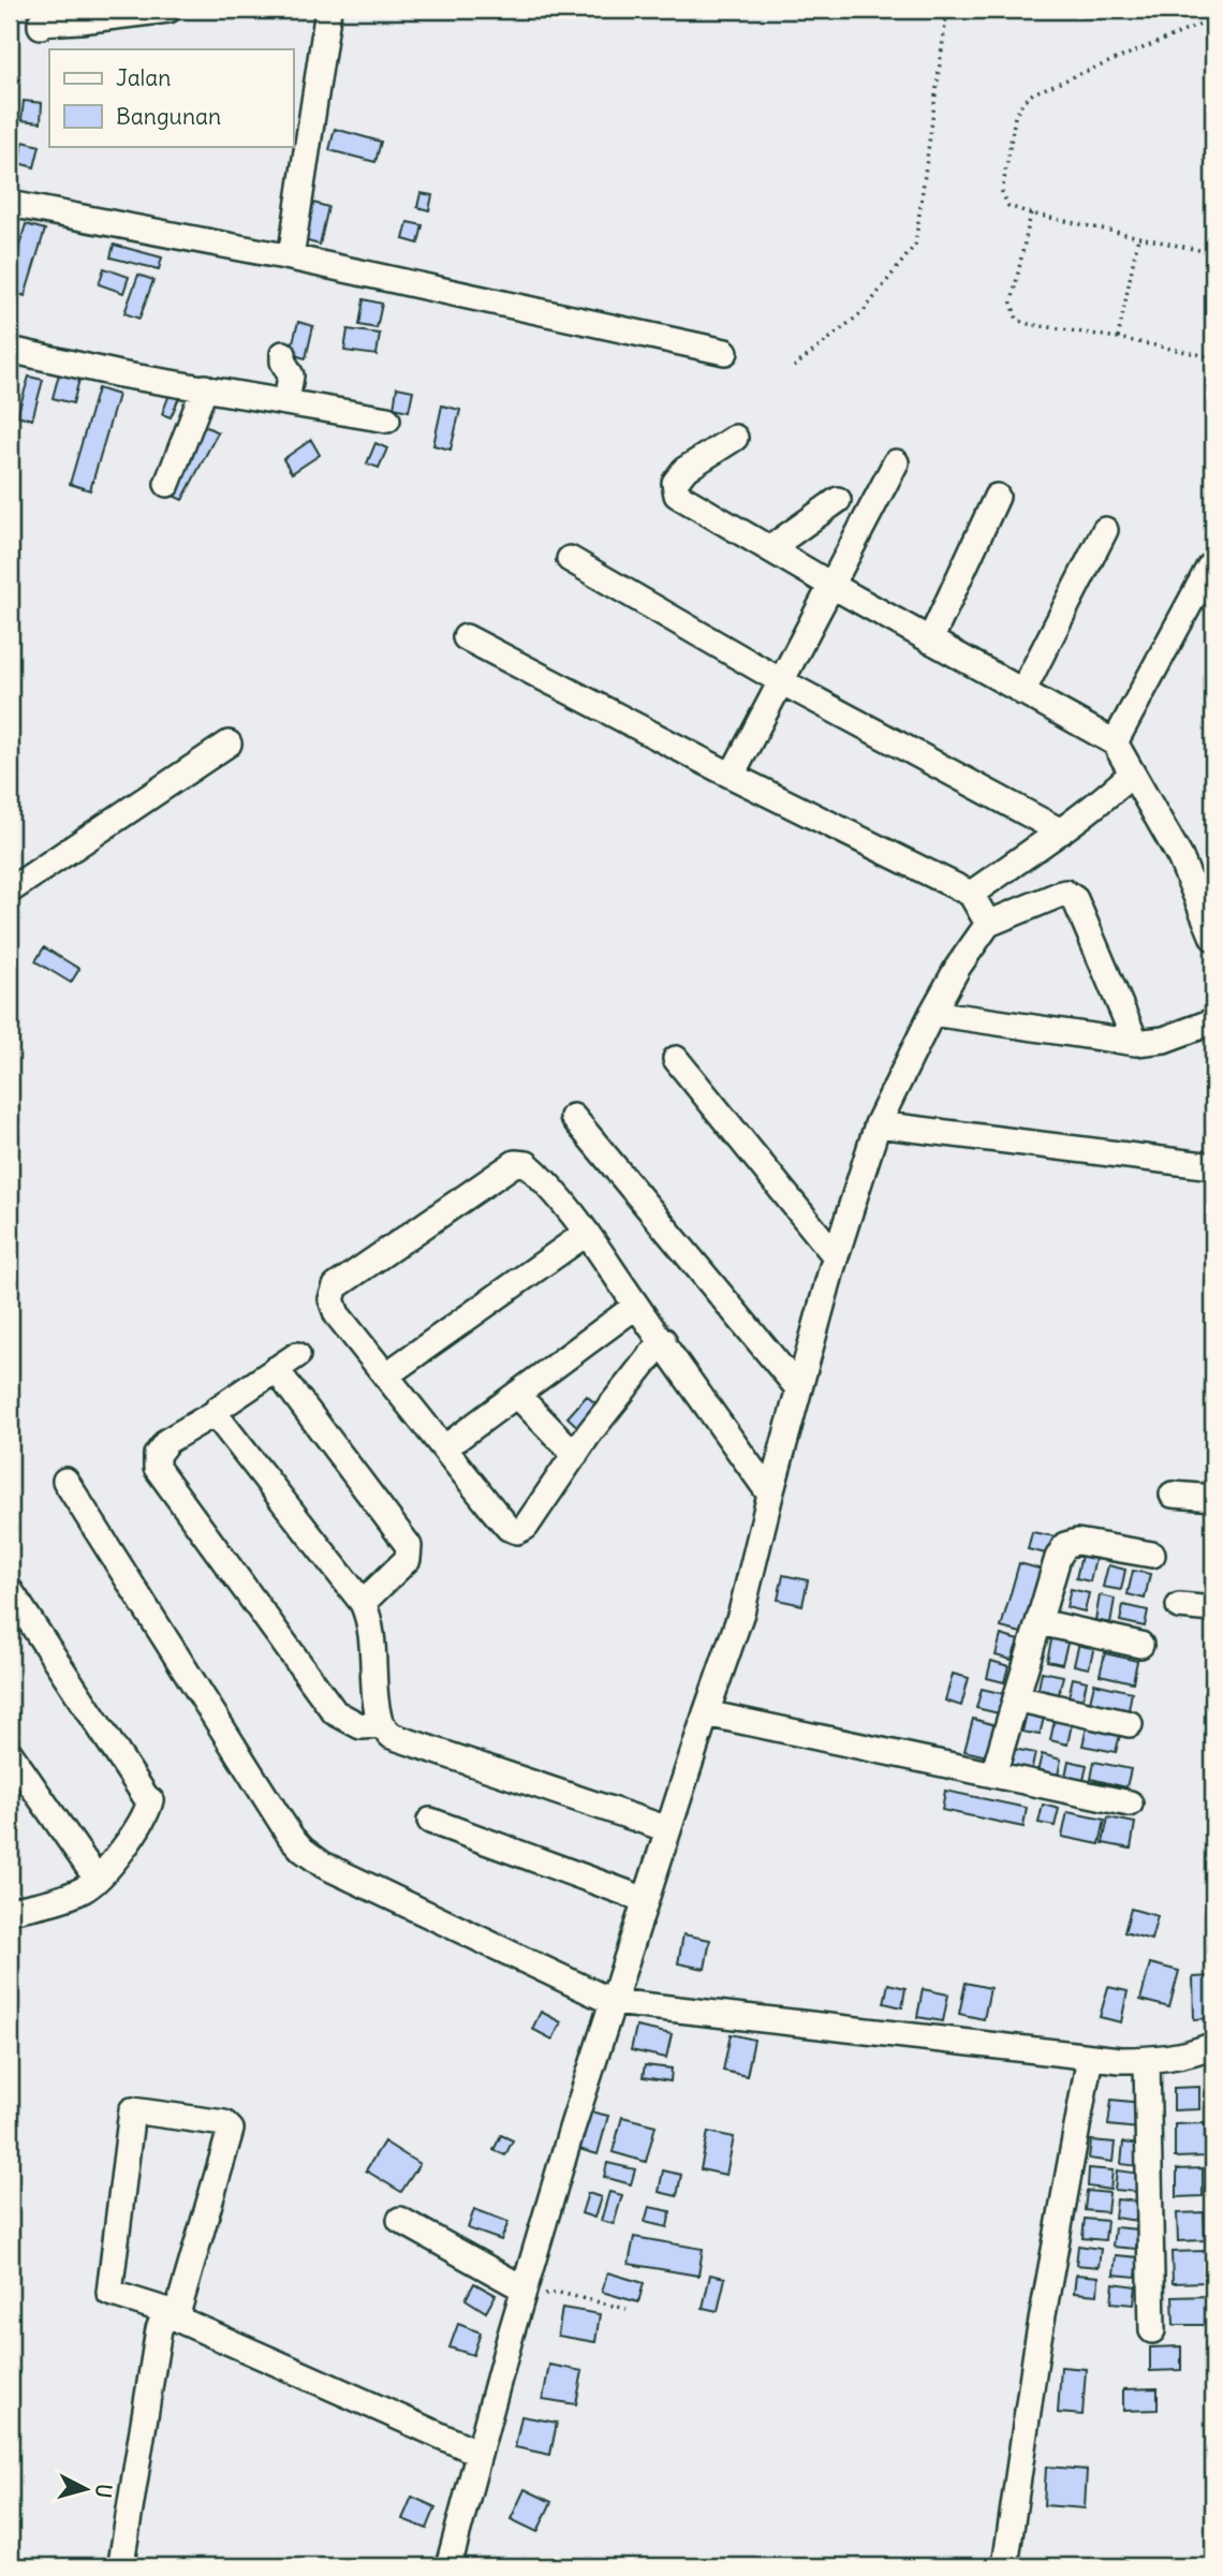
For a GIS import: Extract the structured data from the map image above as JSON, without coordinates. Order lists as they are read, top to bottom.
{
  "legend": ["Jalan", "Bangunan"],
  "north": "right"
}
